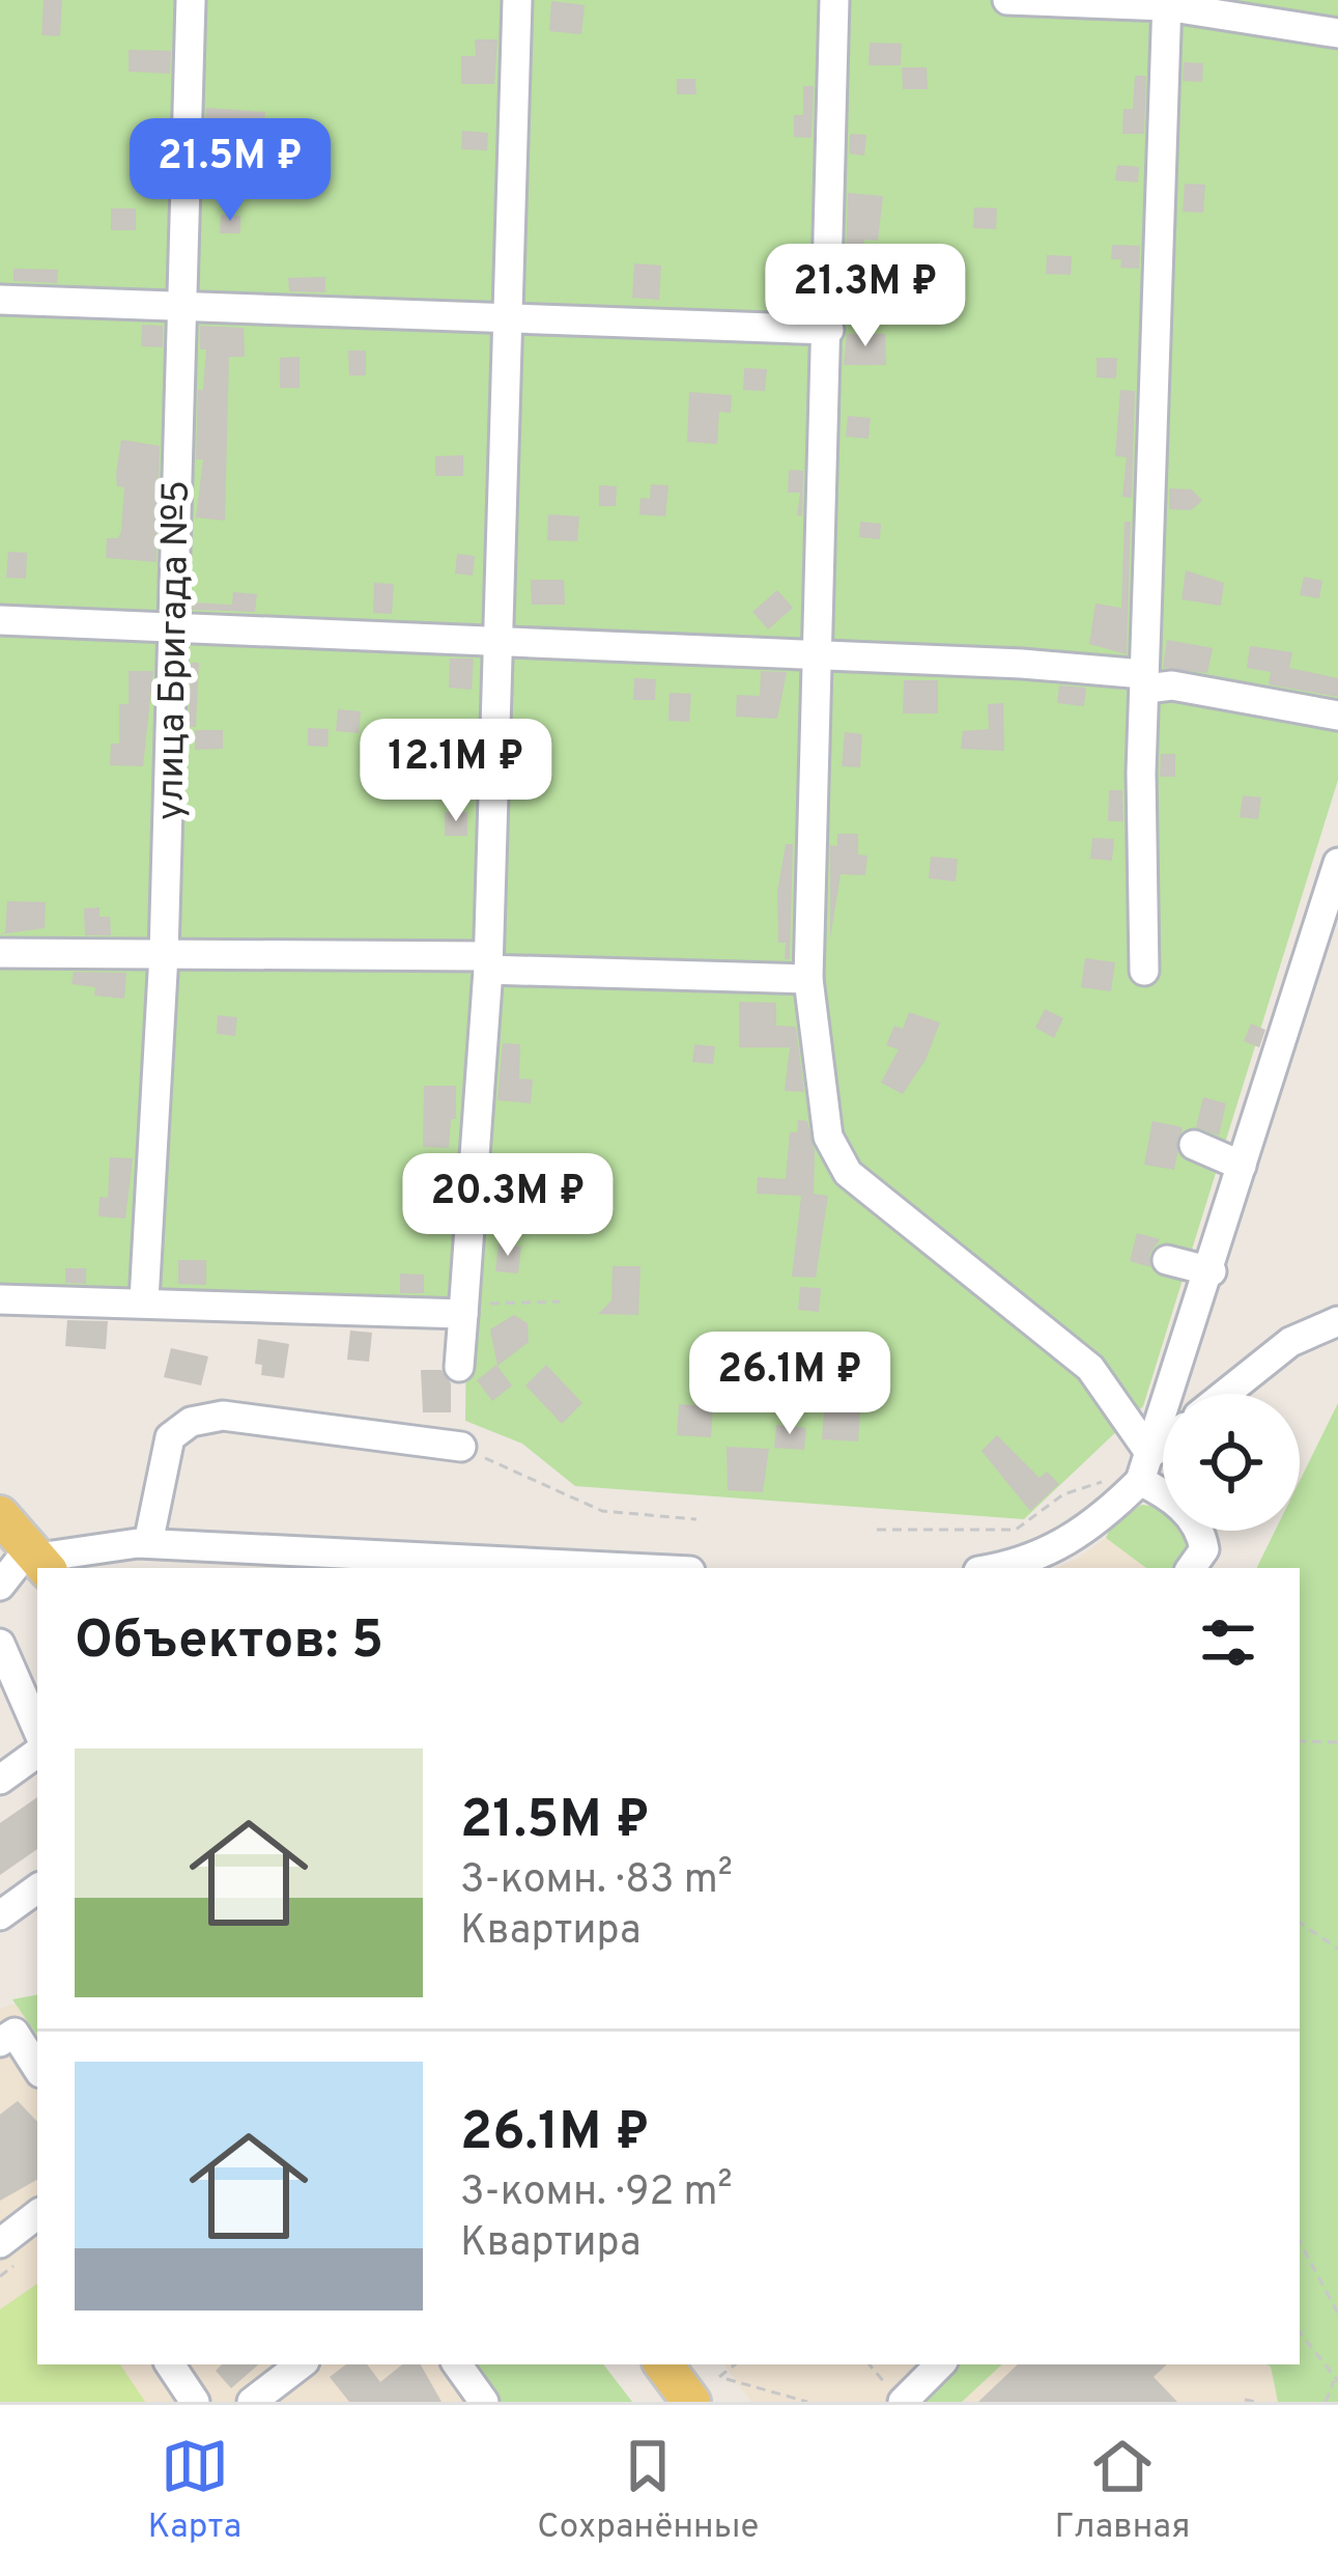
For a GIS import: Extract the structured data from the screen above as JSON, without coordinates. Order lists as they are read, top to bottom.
{
  "streets": {
    "street": ["улица Бригада №5"]
  },
  "page": {
    "price": [
      "21.5M ₽",
      "21.3M ₽",
      "12.1M ₽",
      "20.3M ₽",
      "26.1M ₽"
    ],
    "heading": "Объектов: 5",
    "list": [
      {
        "name": "21.5M ₽",
        "note": "3-комн. · 83 m² · Квартира"
      },
      {
        "name": "26.1M ₽",
        "note": "3-комн. · 92 m² · Квартира"
      }
    ],
    "tabs": ["Карта", "Сохранённые", "Главная"]
  }
}
